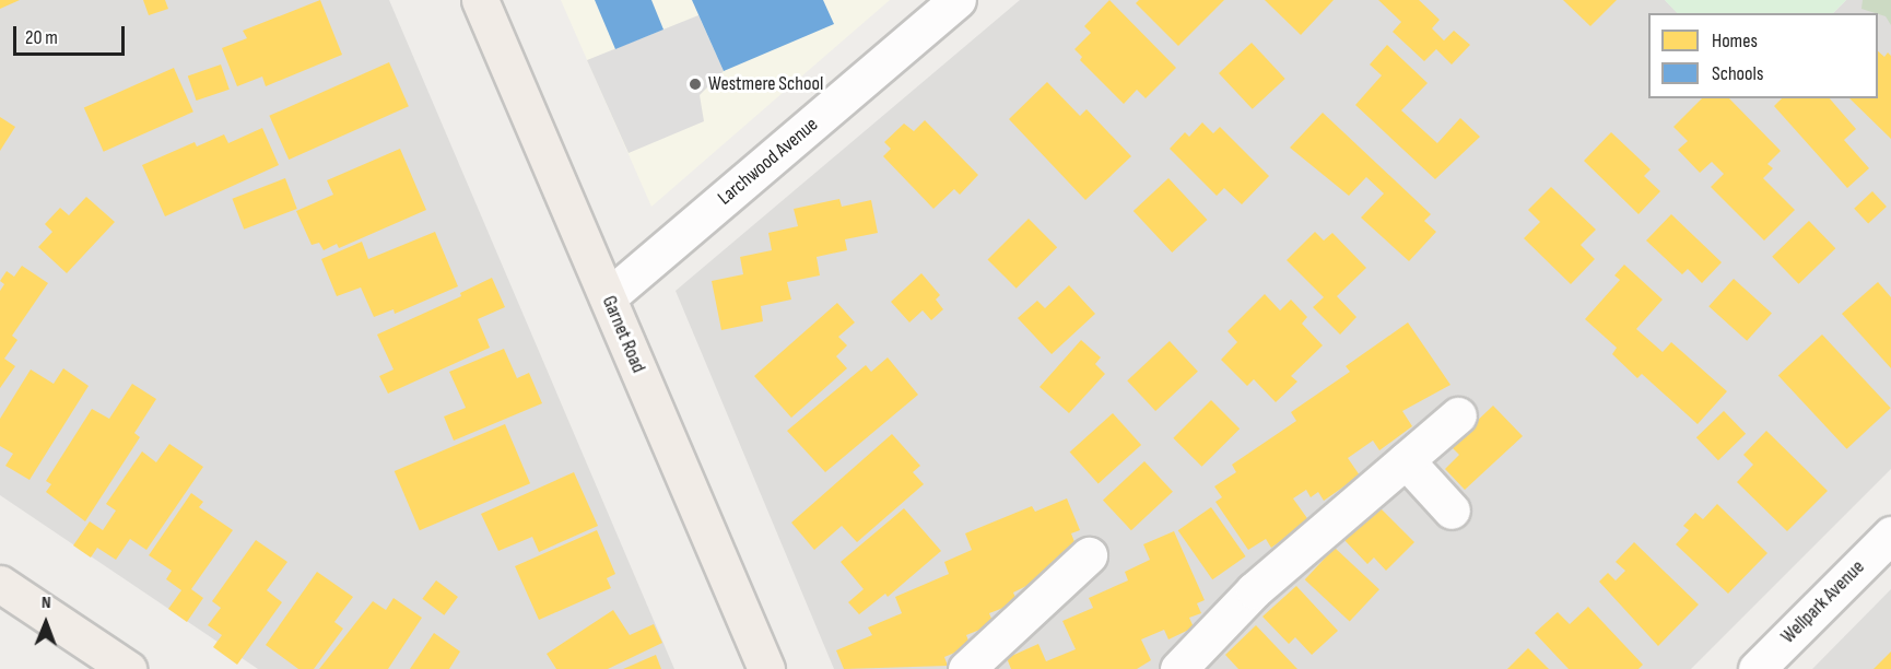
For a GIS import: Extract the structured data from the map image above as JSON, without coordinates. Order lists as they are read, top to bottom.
{
  "streets": {
    "main road": ["Garnet Road"],
    "street": ["Larchwood Avenue", "Wellpark Avenue"]
  },
  "crossings": [
    ["Larchwood Avenue", "Garnet Road"]
  ],
  "places": ["Westmere School"],
  "legend": ["Homes", "Schools"],
  "scale_bar": "20 m",
  "north": "top"
}
